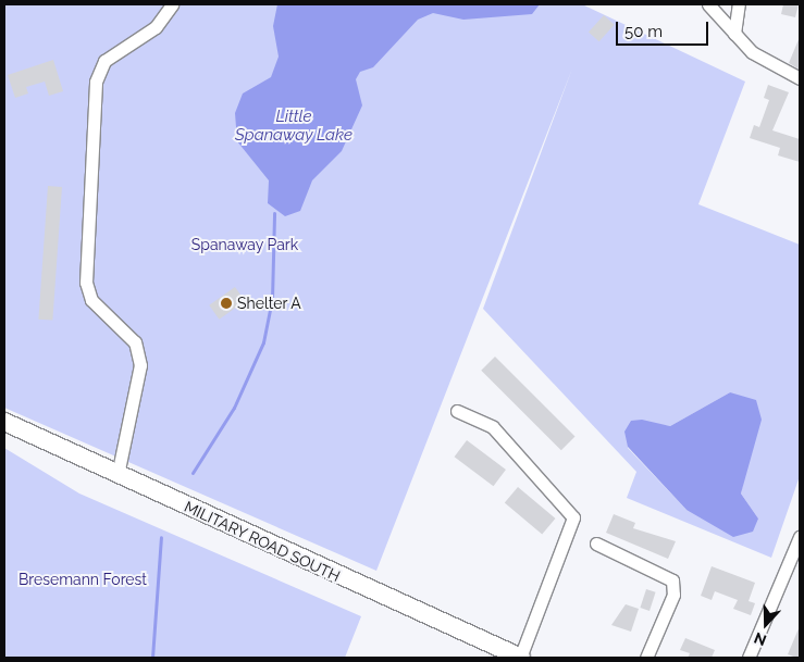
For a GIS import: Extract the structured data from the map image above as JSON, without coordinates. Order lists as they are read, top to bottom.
{
  "streets": {
    "main road": ["MILITARY ROAD SOUTH"]
  },
  "water": ["Little Spanaway Lake"],
  "parks": ["Spanaway Park", "Bresemann Forest"],
  "places": ["Shelter A"],
  "scale_bar": "50 m",
  "north": "bottom"
}
